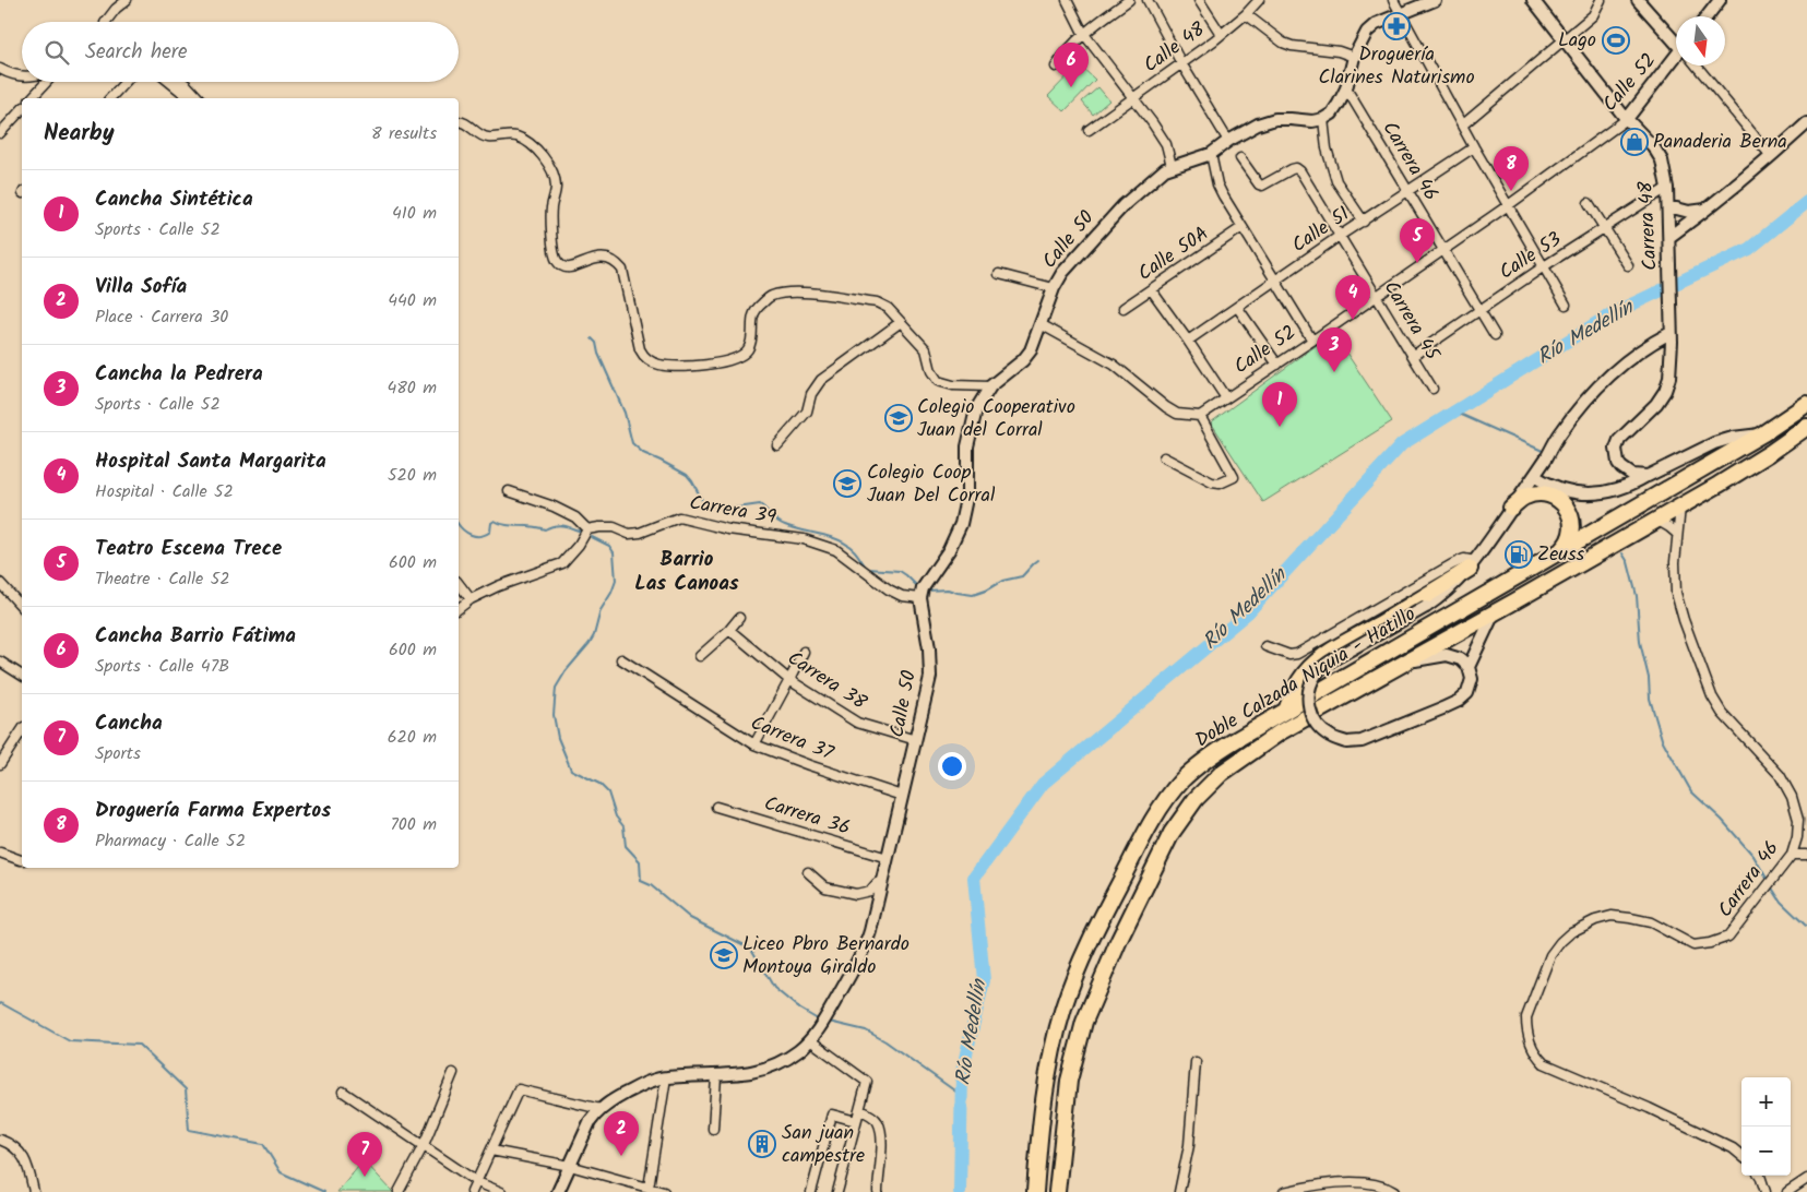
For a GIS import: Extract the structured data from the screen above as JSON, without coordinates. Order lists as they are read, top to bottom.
{
  "streets": {
    "highway": ["Doble Calzada Niquia - Hatillo"],
    "street": [
      "Calle 48",
      "Calle 52",
      "Carrera 46",
      "Carrera 48",
      "Calle 51",
      "Calle 50",
      "Calle 50A",
      "Calle 53",
      "Carrera 45",
      "Carrera 39",
      "Carrera 38",
      "Carrera 37",
      "Carrera 36"
    ]
  },
  "crossings": [
    ["Calle 52", "Carrera 46"],
    ["Calle 52", "Carrera 48"],
    ["Calle 52", "Carrera 45"],
    ["Carrera 46", "Calle 51"],
    ["Carrera 46", "Calle 53"],
    ["Carrera 46", "Doble Calzada Niquia - Hatillo"],
    ["Carrera 48", "Calle 53"],
    ["Calle 51", "Carrera 45"],
    ["Calle 50", "Carrera 39"],
    ["Calle 50", "Carrera 38"],
    ["Calle 50", "Carrera 37"],
    ["Calle 50", "Carrera 36"],
    ["Calle 53", "Carrera 45"]
  ],
  "districts": ["Barrio Las Canoas"],
  "water": ["Río Medellín"],
  "places": {
    "pharmacy": ["Droguería Clarines Naturismo"],
    "sports": ["Lago"],
    "shop": ["Panaderia Berna"],
    "school or university": ["Colegio Cooperativo Juan del Corral", "Colegio Coop Juan Del Corral", "Liceo Pbro Bernardo Montoya Giraldo"],
    "fuel station": ["Zeuss"],
    "building": ["San juan campestre"]
  },
  "north": "bottom",
  "page": {
    "search": "Search here",
    "pins": [
      "6",
      "8",
      "5",
      "4",
      "3",
      "1",
      "2",
      "7"
    ],
    "heading": ["Nearby", "8 results"],
    "list": [
      {
        "mark": "1",
        "name": "Cancha Sintética",
        "note": "Sports · Calle 52",
        "value": "410 m"
      },
      {
        "mark": "2",
        "name": "Villa Sofía",
        "note": "Place · Carrera 30",
        "value": "440 m"
      },
      {
        "mark": "3",
        "name": "Cancha la Pedrera",
        "note": "Sports · Calle 52",
        "value": "480 m"
      },
      {
        "mark": "4",
        "name": "Hospital Santa Margarita",
        "note": "Hospital · Calle 52",
        "value": "520 m"
      },
      {
        "mark": "5",
        "name": "Teatro Escena Trece",
        "note": "Theatre · Calle 52",
        "value": "600 m"
      },
      {
        "mark": "6",
        "name": "Cancha Barrio Fátima",
        "note": "Sports · Calle 47B",
        "value": "600 m"
      },
      {
        "mark": "7",
        "name": "Cancha",
        "note": "Sports",
        "value": "620 m"
      },
      {
        "mark": "8",
        "name": "Droguería Farma Expertos",
        "note": "Pharmacy · Calle 52",
        "value": "700 m"
      }
    ],
    "map_buttons": ["+", "−"]
  }
}
